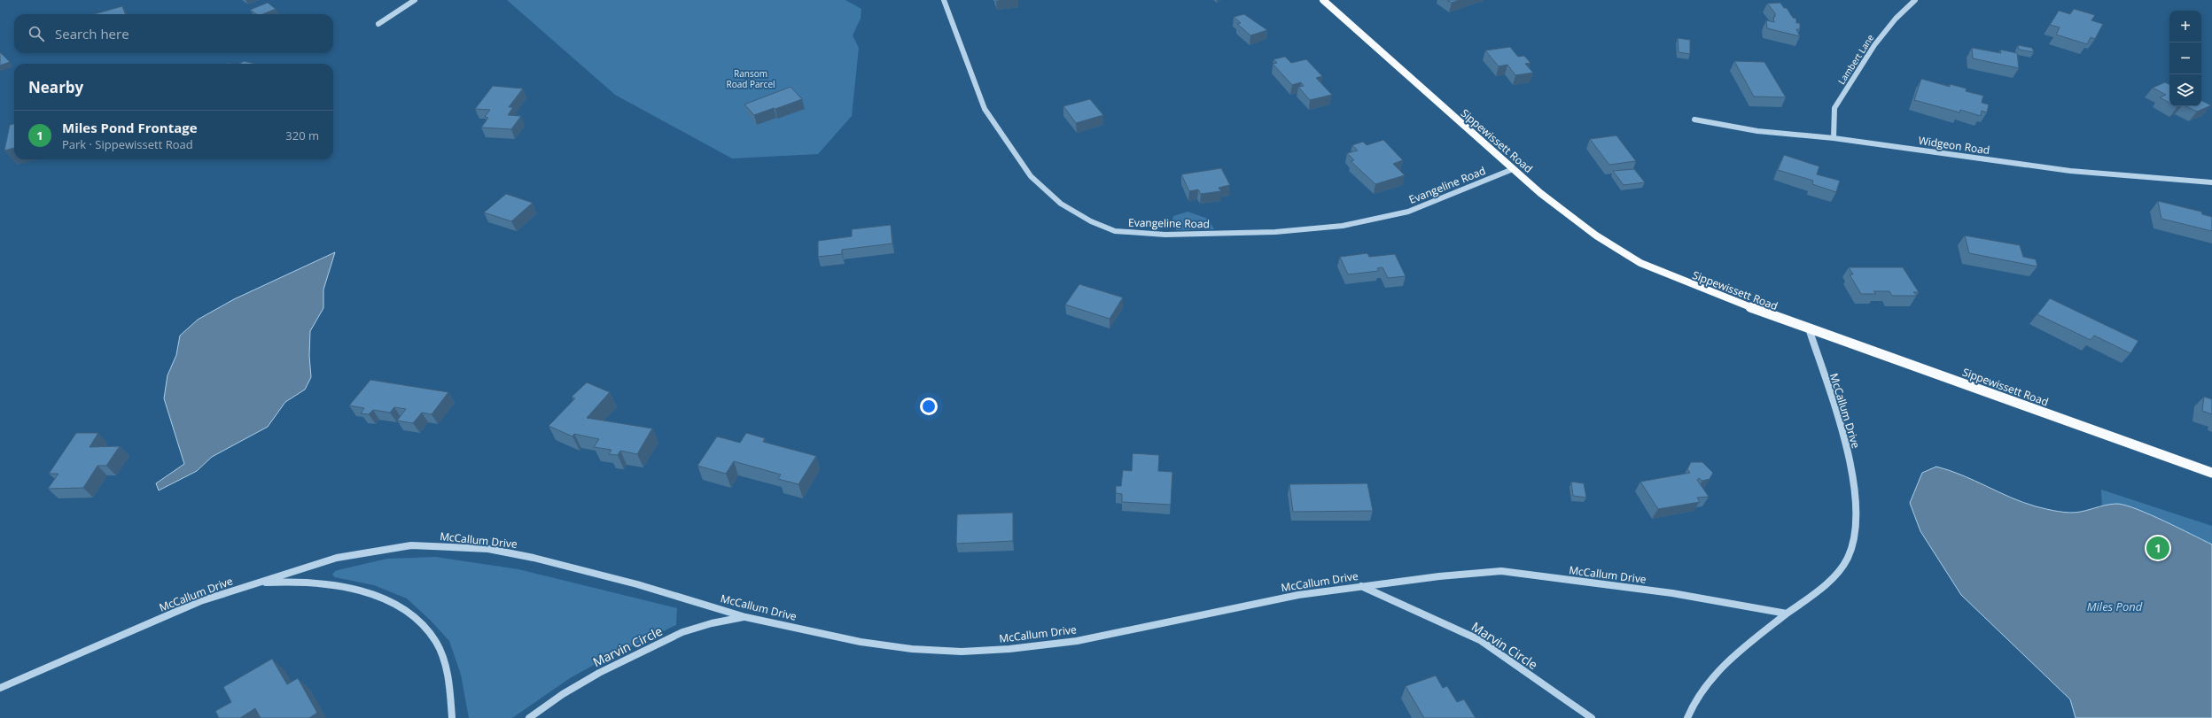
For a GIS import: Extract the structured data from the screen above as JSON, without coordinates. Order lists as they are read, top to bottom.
{
  "streets": {
    "main road": ["Sippewissett Road"],
    "street": [
      "Lambert Lane",
      "Widgeon Road",
      "Evangeline Road",
      "McCallum Drive",
      "Marvin Circle"
    ]
  },
  "crossings": [
    ["Lambert Lane", "Widgeon Road"],
    ["Sippewissett Road", "Evangeline Road"],
    ["Sippewissett Road", "McCallum Drive"],
    ["McCallum Drive", "Marvin Circle"]
  ],
  "water": ["Miles Pond"],
  "parks": ["Ransom Road Parcel"],
  "page": {
    "map_buttons": ["+", "−"],
    "search": "Search here",
    "heading": "Nearby",
    "list": [
      {
        "mark": "1",
        "name": "Miles Pond Frontage",
        "note": "Park · Sippewissett Road",
        "value": "320 m"
      }
    ],
    "pins": "1"
  }
}
